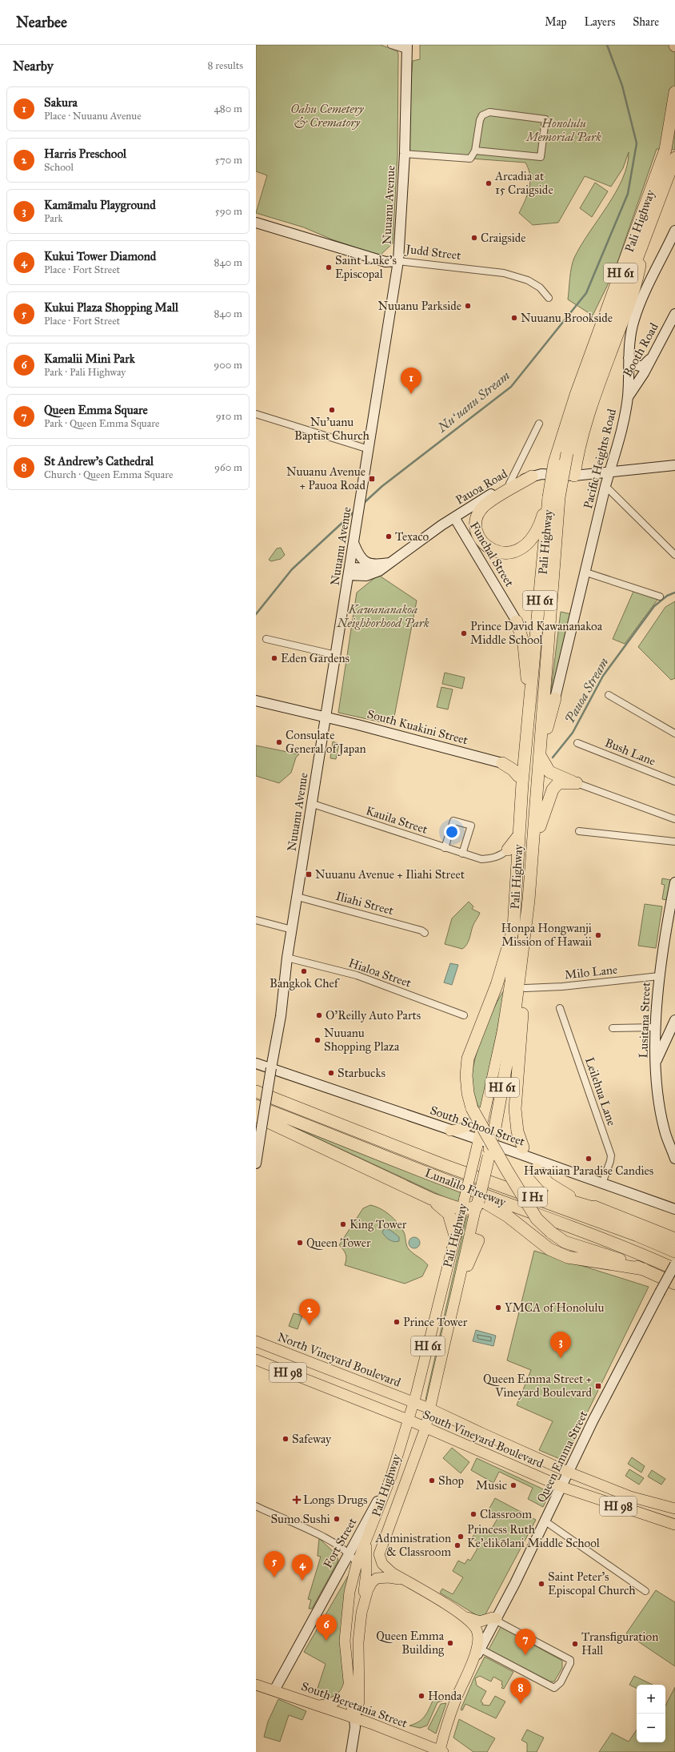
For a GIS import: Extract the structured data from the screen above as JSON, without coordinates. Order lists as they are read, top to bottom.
{
  "streets": {
    "highway": [
      "Pali Highway",
      "HI 61",
      "Lunalilo Freeway",
      "I H1"
    ],
    "main road": [
      "Nuuanu Avenue",
      "Judd Street",
      "Booth Road",
      "Pacific Heights Road",
      "Pauoa Road",
      "Funchal Street",
      "South Kuakini Street",
      "Lusitana Street",
      "South School Street",
      "North Vineyard Boulevard",
      "HI 98",
      "South Vineyard Boulevard",
      "Queen Emma Street",
      "Fort Street",
      "South Beretania Street"
    ],
    "street": [
      "Bush Lane",
      "Kauila Street",
      "Iliahi Street",
      "Milo Lane",
      "Hialoa Street",
      "Leilehua Lane"
    ]
  },
  "crossings": [
    ["Nuuanu Avenue", "Judd Street"],
    ["Nuuanu Avenue", "Pauoa Road"],
    ["Nuuanu Avenue", "South Kuakini Street"],
    ["Nuuanu Avenue", "Kauila Street"],
    ["Nuuanu Avenue", "Iliahi Street"],
    ["Nuuanu Avenue", "Hialoa Street"],
    ["Nuuanu Avenue", "South School Street"],
    ["Pali Highway", "South School Street"],
    ["Pali Highway", "North Vineyard Boulevard"],
    ["Pali Highway", "HI 98"],
    ["Pali Highway", "South Vineyard Boulevard"],
    ["Pali Highway", "Fort Street"],
    ["Pali Highway", "South Beretania Street"],
    ["Booth Road", "Pacific Heights Road"],
    ["Pacific Heights Road", "Pauoa Road"],
    ["Pauoa Road", "Funchal Street"],
    ["Milo Lane", "Lusitana Street"],
    ["Leilehua Lane", "South School Street"],
    ["North Vineyard Boulevard", "South Vineyard Boulevard"],
    ["HI 98", "South Vineyard Boulevard"],
    ["South Vineyard Boulevard", "Queen Emma Street"],
    ["Queen Emma Street", "South Beretania Street"],
    ["Fort Street", "South Beretania Street"]
  ],
  "water": ["Nuʻuanu Stream", "Pauoa Stream"],
  "parks": ["Oahu Cemetery & Crematory", "Honolulu Memorial Park", "Kawananakoa Neighborhood Park"],
  "places": {
    "other": [
      "Arcadia at 15 Craigside",
      "Craigside",
      "Saint Luke's Episcopal",
      "Nuuanu Parkside",
      "Nuuanu Brookside",
      "Nu'uanu Baptist Church",
      "Texaco",
      "Prince David Kawananakoa Middle School",
      "Eden Gardens",
      "Consulate General of Japan",
      "Honpa Hongwanji Mission of Hawaii",
      "Bangkok Chef",
      "O'Reilly Auto Parts",
      "Nuuanu Shopping Plaza",
      "Starbucks",
      "Hawaiian Paradise Candies",
      "King Tower",
      "Queen Tower",
      "YMCA of Honolulu",
      "Prince Tower",
      "Safeway",
      "Shop",
      "Music",
      "Classroom",
      "Sumo Sushi",
      "Princess Ruth Ke’elikōlani Middle School",
      "Administration & Classroom",
      "Saint Peter's Episcopal Church",
      "Queen Emma Building",
      "Transfiguration Hall",
      "Honda"
    ],
    "transit": ["Nuuanu Avenue + Pauoa Road", "Nuuanu Avenue + Iliahi Street", "Queen Emma Street + Vineyard Boulevard"],
    "health": ["Longs Drugs"]
  },
  "page": {
    "header": "Nearbee",
    "nav": ["Map", "Layers", "Share"],
    "heading": ["Nearby", "8 results"],
    "list": [
      {
        "mark": "1",
        "name": "Sakura",
        "note": "Place · Nuuanu Avenue",
        "value": "480 m"
      },
      {
        "mark": "2",
        "name": "Harris Preschool",
        "note": "School",
        "value": "570 m"
      },
      {
        "mark": "3",
        "name": "Kamāmalu Playground",
        "note": "Park",
        "value": "590 m"
      },
      {
        "mark": "4",
        "name": "Kukui Tower Diamond",
        "note": "Place · Fort Street",
        "value": "840 m"
      },
      {
        "mark": "5",
        "name": "Kukui Plaza Shopping Mall",
        "note": "Place · Fort Street",
        "value": "840 m"
      },
      {
        "mark": "6",
        "name": "Kamalii Mini Park",
        "note": "Park · Pali Highway",
        "value": "900 m"
      },
      {
        "mark": "7",
        "name": "Queen Emma Square",
        "note": "Park · Queen Emma Square",
        "value": "910 m"
      },
      {
        "mark": "8",
        "name": "St Andrew's Cathedral",
        "note": "Church · Queen Emma Square",
        "value": "960 m"
      }
    ],
    "pins": [
      "1",
      "2",
      "3",
      "5",
      "4",
      "6",
      "7",
      "8"
    ],
    "map_buttons": ["+", "−"]
  }
}
